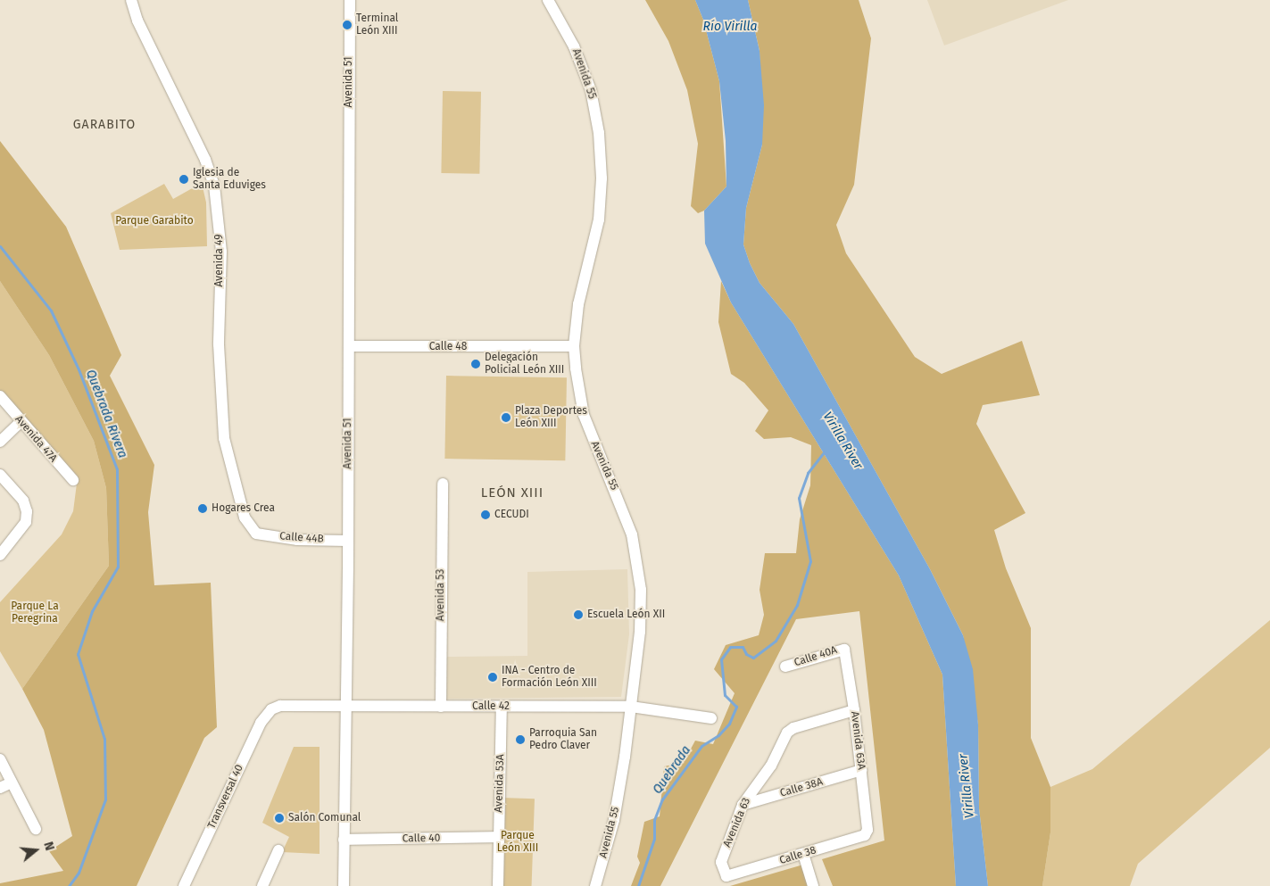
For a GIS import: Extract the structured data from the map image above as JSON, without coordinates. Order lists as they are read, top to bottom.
{
  "streets": {
    "street": [
      "Avenida 55",
      "Avenida 51",
      "Avenida 49",
      "Calle 48",
      "Avenida 47A",
      "Calle 44B",
      "Avenida 53",
      "Calle 40A",
      "Calle 42",
      "Avenida 63A",
      "Avenida 53A",
      "Calle 38A",
      "Transversal 40",
      "Avenida 63",
      "Calle 40",
      "Calle 38"
    ]
  },
  "crossings": [
    ["Avenida 55", "Calle 48"],
    ["Avenida 55", "Calle 42"],
    ["Avenida 51", "Calle 48"],
    ["Avenida 51", "Calle 44B"],
    ["Avenida 51", "Calle 42"],
    ["Avenida 51", "Calle 40"],
    ["Avenida 49", "Calle 44B"],
    ["Avenida 53", "Calle 42"],
    ["Calle 40A", "Avenida 63A"],
    ["Calle 42", "Avenida 53A"],
    ["Calle 42", "Transversal 40"],
    ["Avenida 63A", "Calle 38A"],
    ["Avenida 63A", "Avenida 63"],
    ["Avenida 63A", "Calle 38"],
    ["Avenida 53A", "Calle 40"],
    ["Calle 38A", "Avenida 63"],
    ["Avenida 63", "Calle 38"]
  ],
  "districts": ["GARABITO", "LEÓN XIII"],
  "water": [
    "Río Virilla",
    "Quebrada Rivera",
    "Virilla River",
    "Quebrada"
  ],
  "parks": ["Parque Garabito", "Parque La Peregrina", "Parque León XIII"],
  "places": [
    "Terminal León XIII",
    "Iglesia de Santa Eduviges",
    "Delegación Policial León XIII",
    "Plaza Deportes León XIII",
    "Hogares Crea",
    "CECUDI",
    "Escuela León XII",
    "INA - Centro de Formación León XIII",
    "Parroquia San Pedro Claver",
    "Salón Comunal"
  ],
  "north": "right"
}
